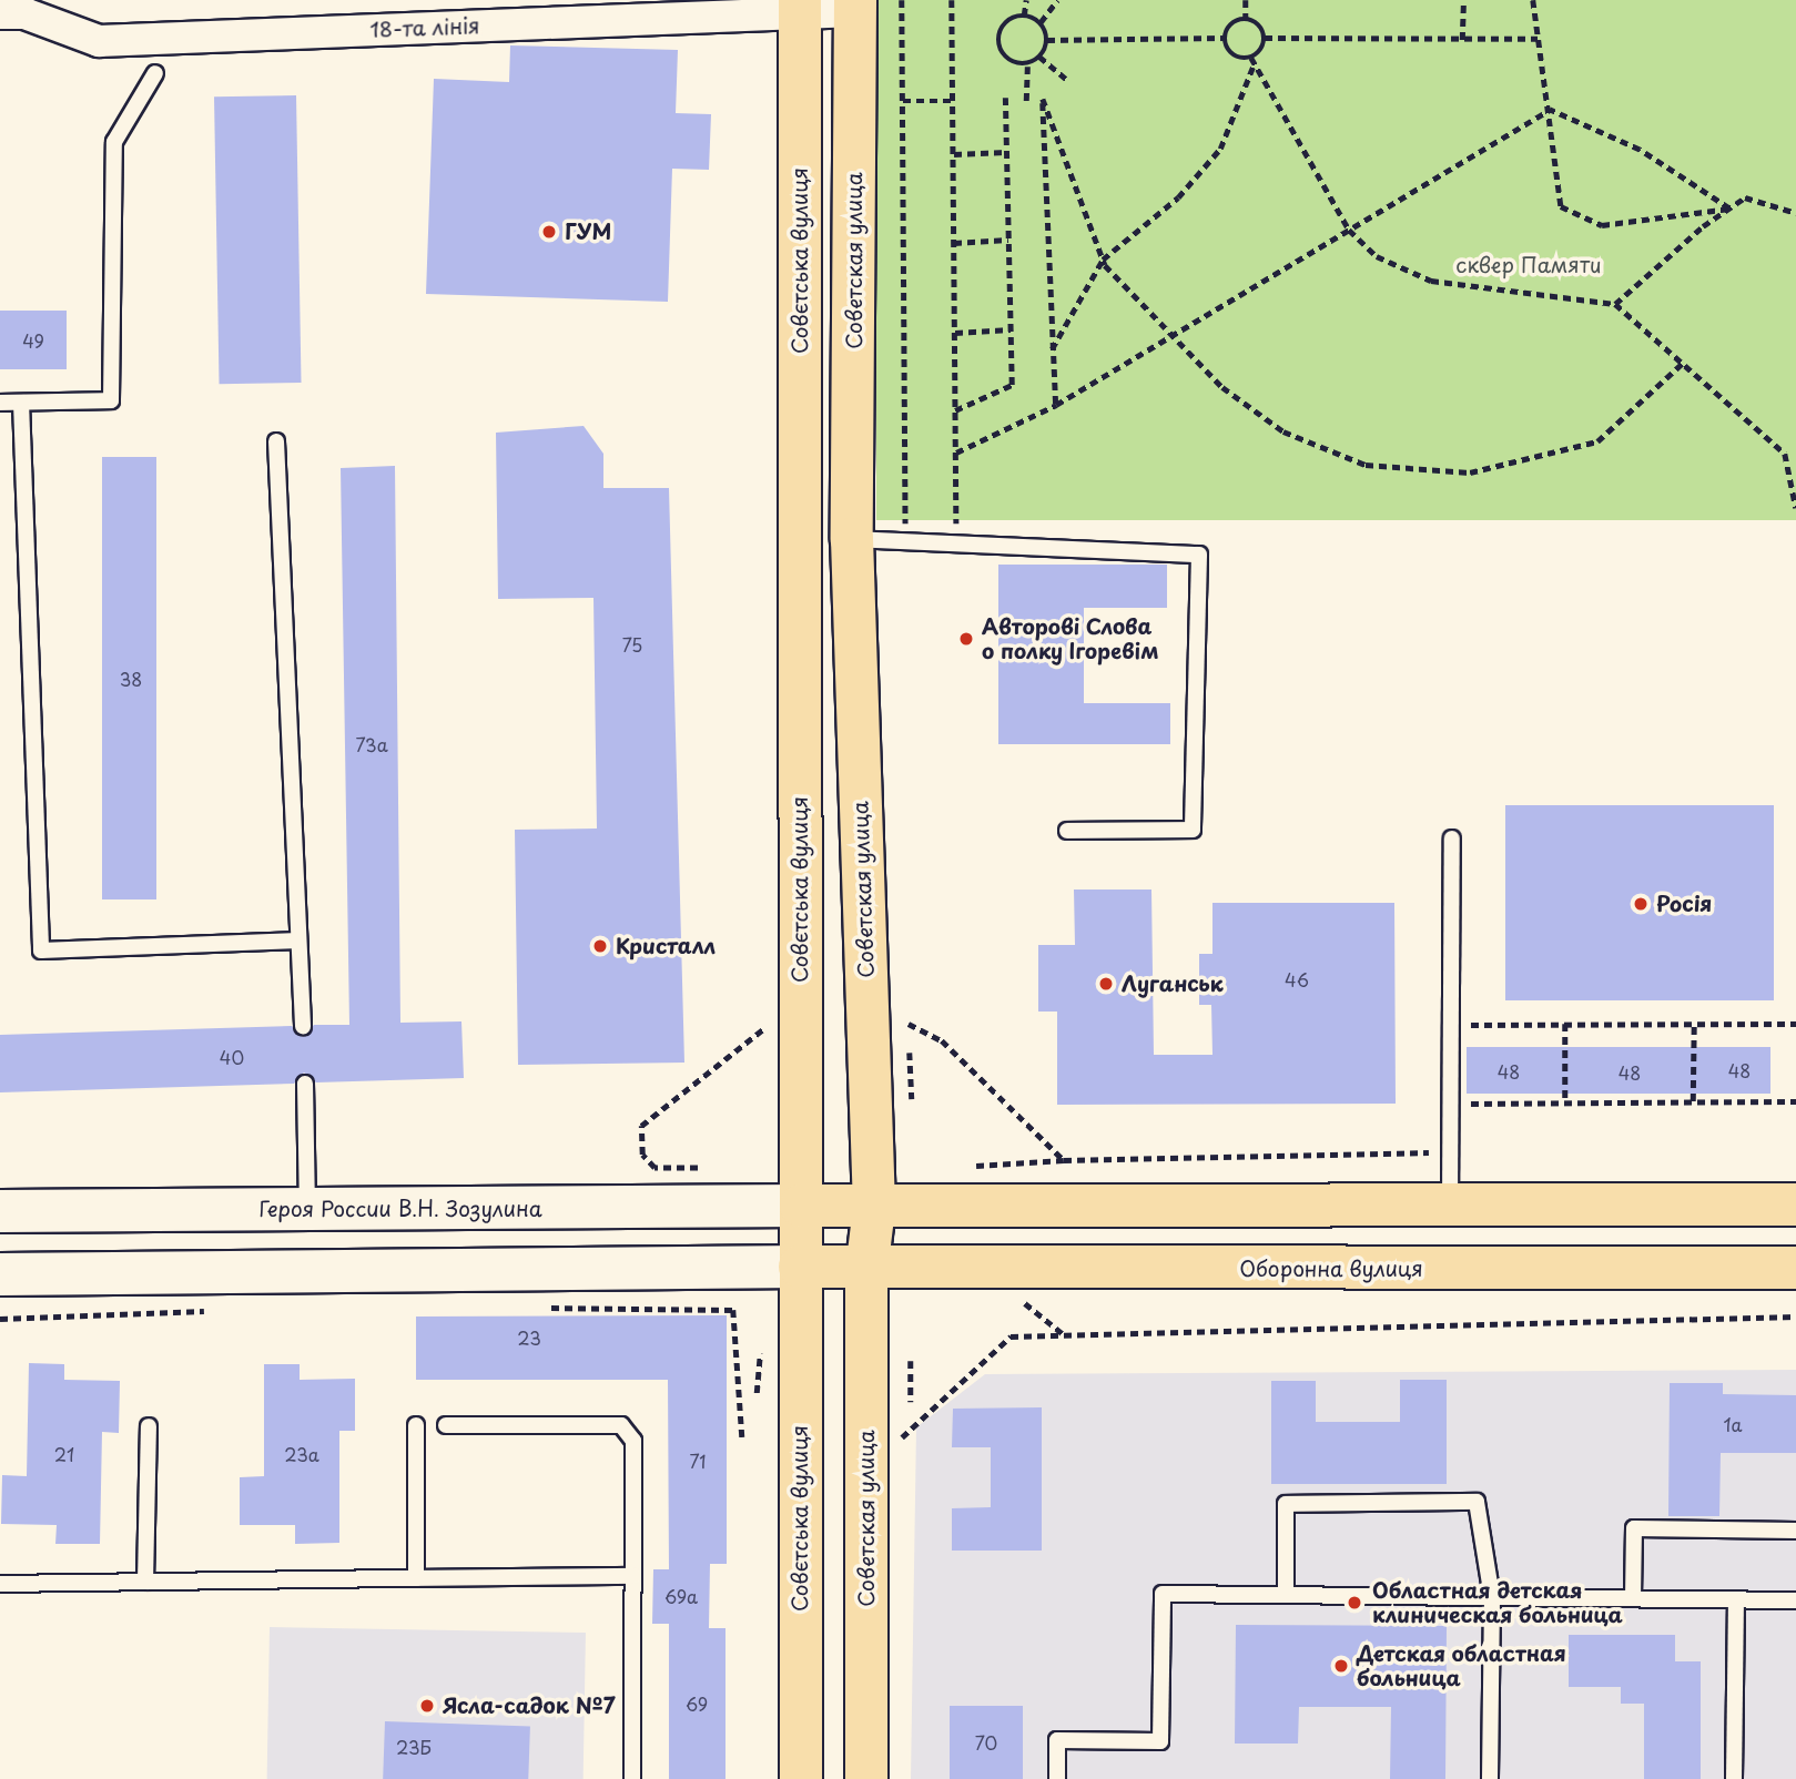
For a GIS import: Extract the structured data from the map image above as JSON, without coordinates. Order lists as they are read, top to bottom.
{
  "streets": {
    "main road": [
      "Совєтська вулиця",
      "Советская улица",
      "Героя России В.Н. Зозулина",
      "Оборонна вулиця"
    ],
    "street": ["18-та лінія"]
  },
  "crossings": [
    ["18-та лінія", "Совєтська вулиця"],
    ["18-та лінія", "Советская улица"],
    ["Совєтська вулиця", "Героя России В.Н. Зозулина"],
    ["Совєтська вулиця", "Оборонна вулиця"],
    ["Советская улица", "Оборонна вулиця"]
  ],
  "parks": ["сквер Памяти"],
  "places": [
    "ГУМ",
    "Авторові Слова о полку Ігоревім",
    "Росія",
    "Кристалл",
    "Луганськ",
    "Областная детская клиническая больница",
    "Детская областная больница",
    "Ясла-садок №7"
  ],
  "house_numbers": [
    "49",
    "75",
    "38",
    "73а",
    "46",
    "40",
    "48",
    "48",
    "48",
    "23",
    "1а",
    "21",
    "23а",
    "71",
    "69а",
    "69",
    "70",
    "23Б"
  ]
}
